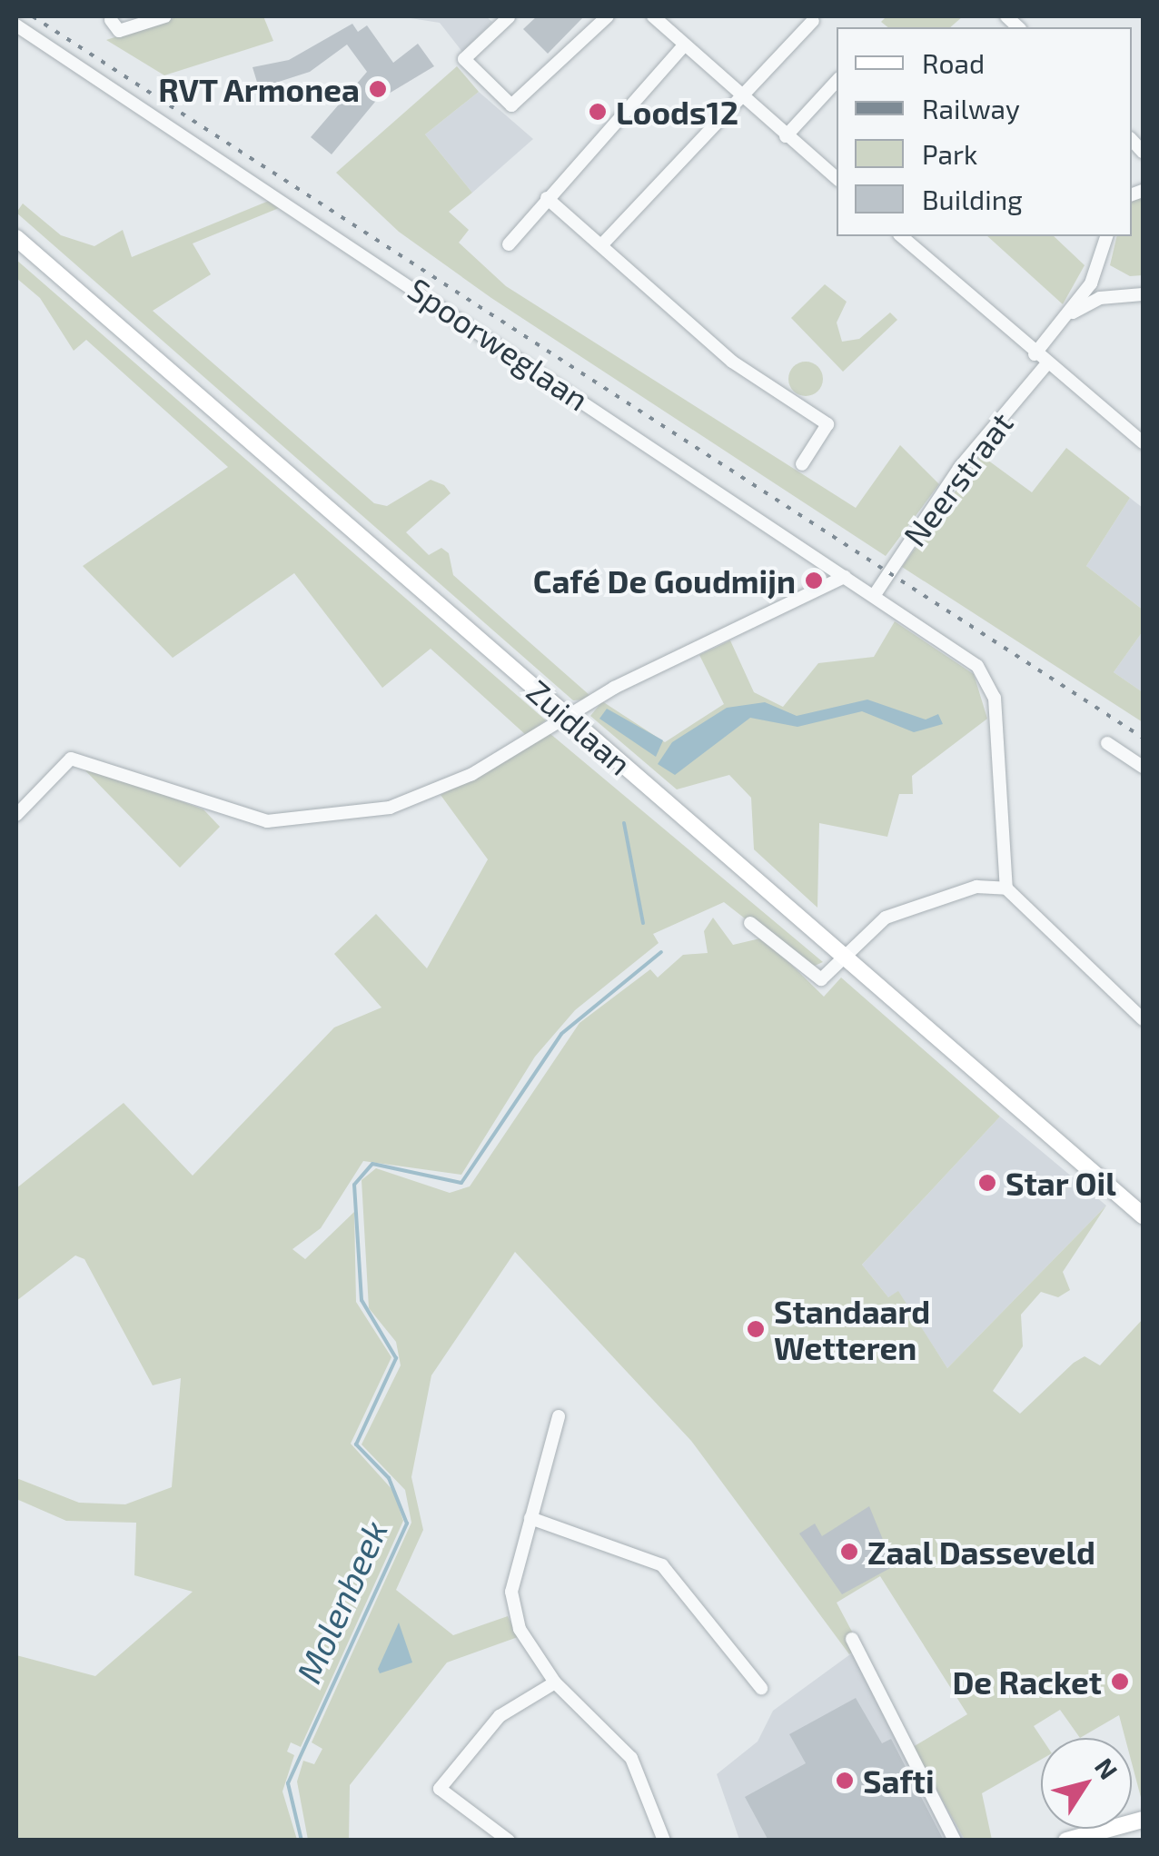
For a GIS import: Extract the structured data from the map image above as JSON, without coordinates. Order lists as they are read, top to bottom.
{
  "streets": {
    "main road": ["Zuidlaan"],
    "street": ["Spoorweglaan", "Neerstraat"]
  },
  "crossings": [
    ["Spoorweglaan", "Neerstraat"]
  ],
  "water": ["Molenbeek"],
  "places": [
    "RVT Armonea",
    "Loods12",
    "Café De Goudmijn",
    "Star Oil",
    "Standaard Wetteren",
    "Zaal Dasseveld",
    "De Racket",
    "Safti"
  ],
  "legend": [
    "Road",
    "Railway",
    "Park",
    "Building"
  ],
  "north": "top right"
}
